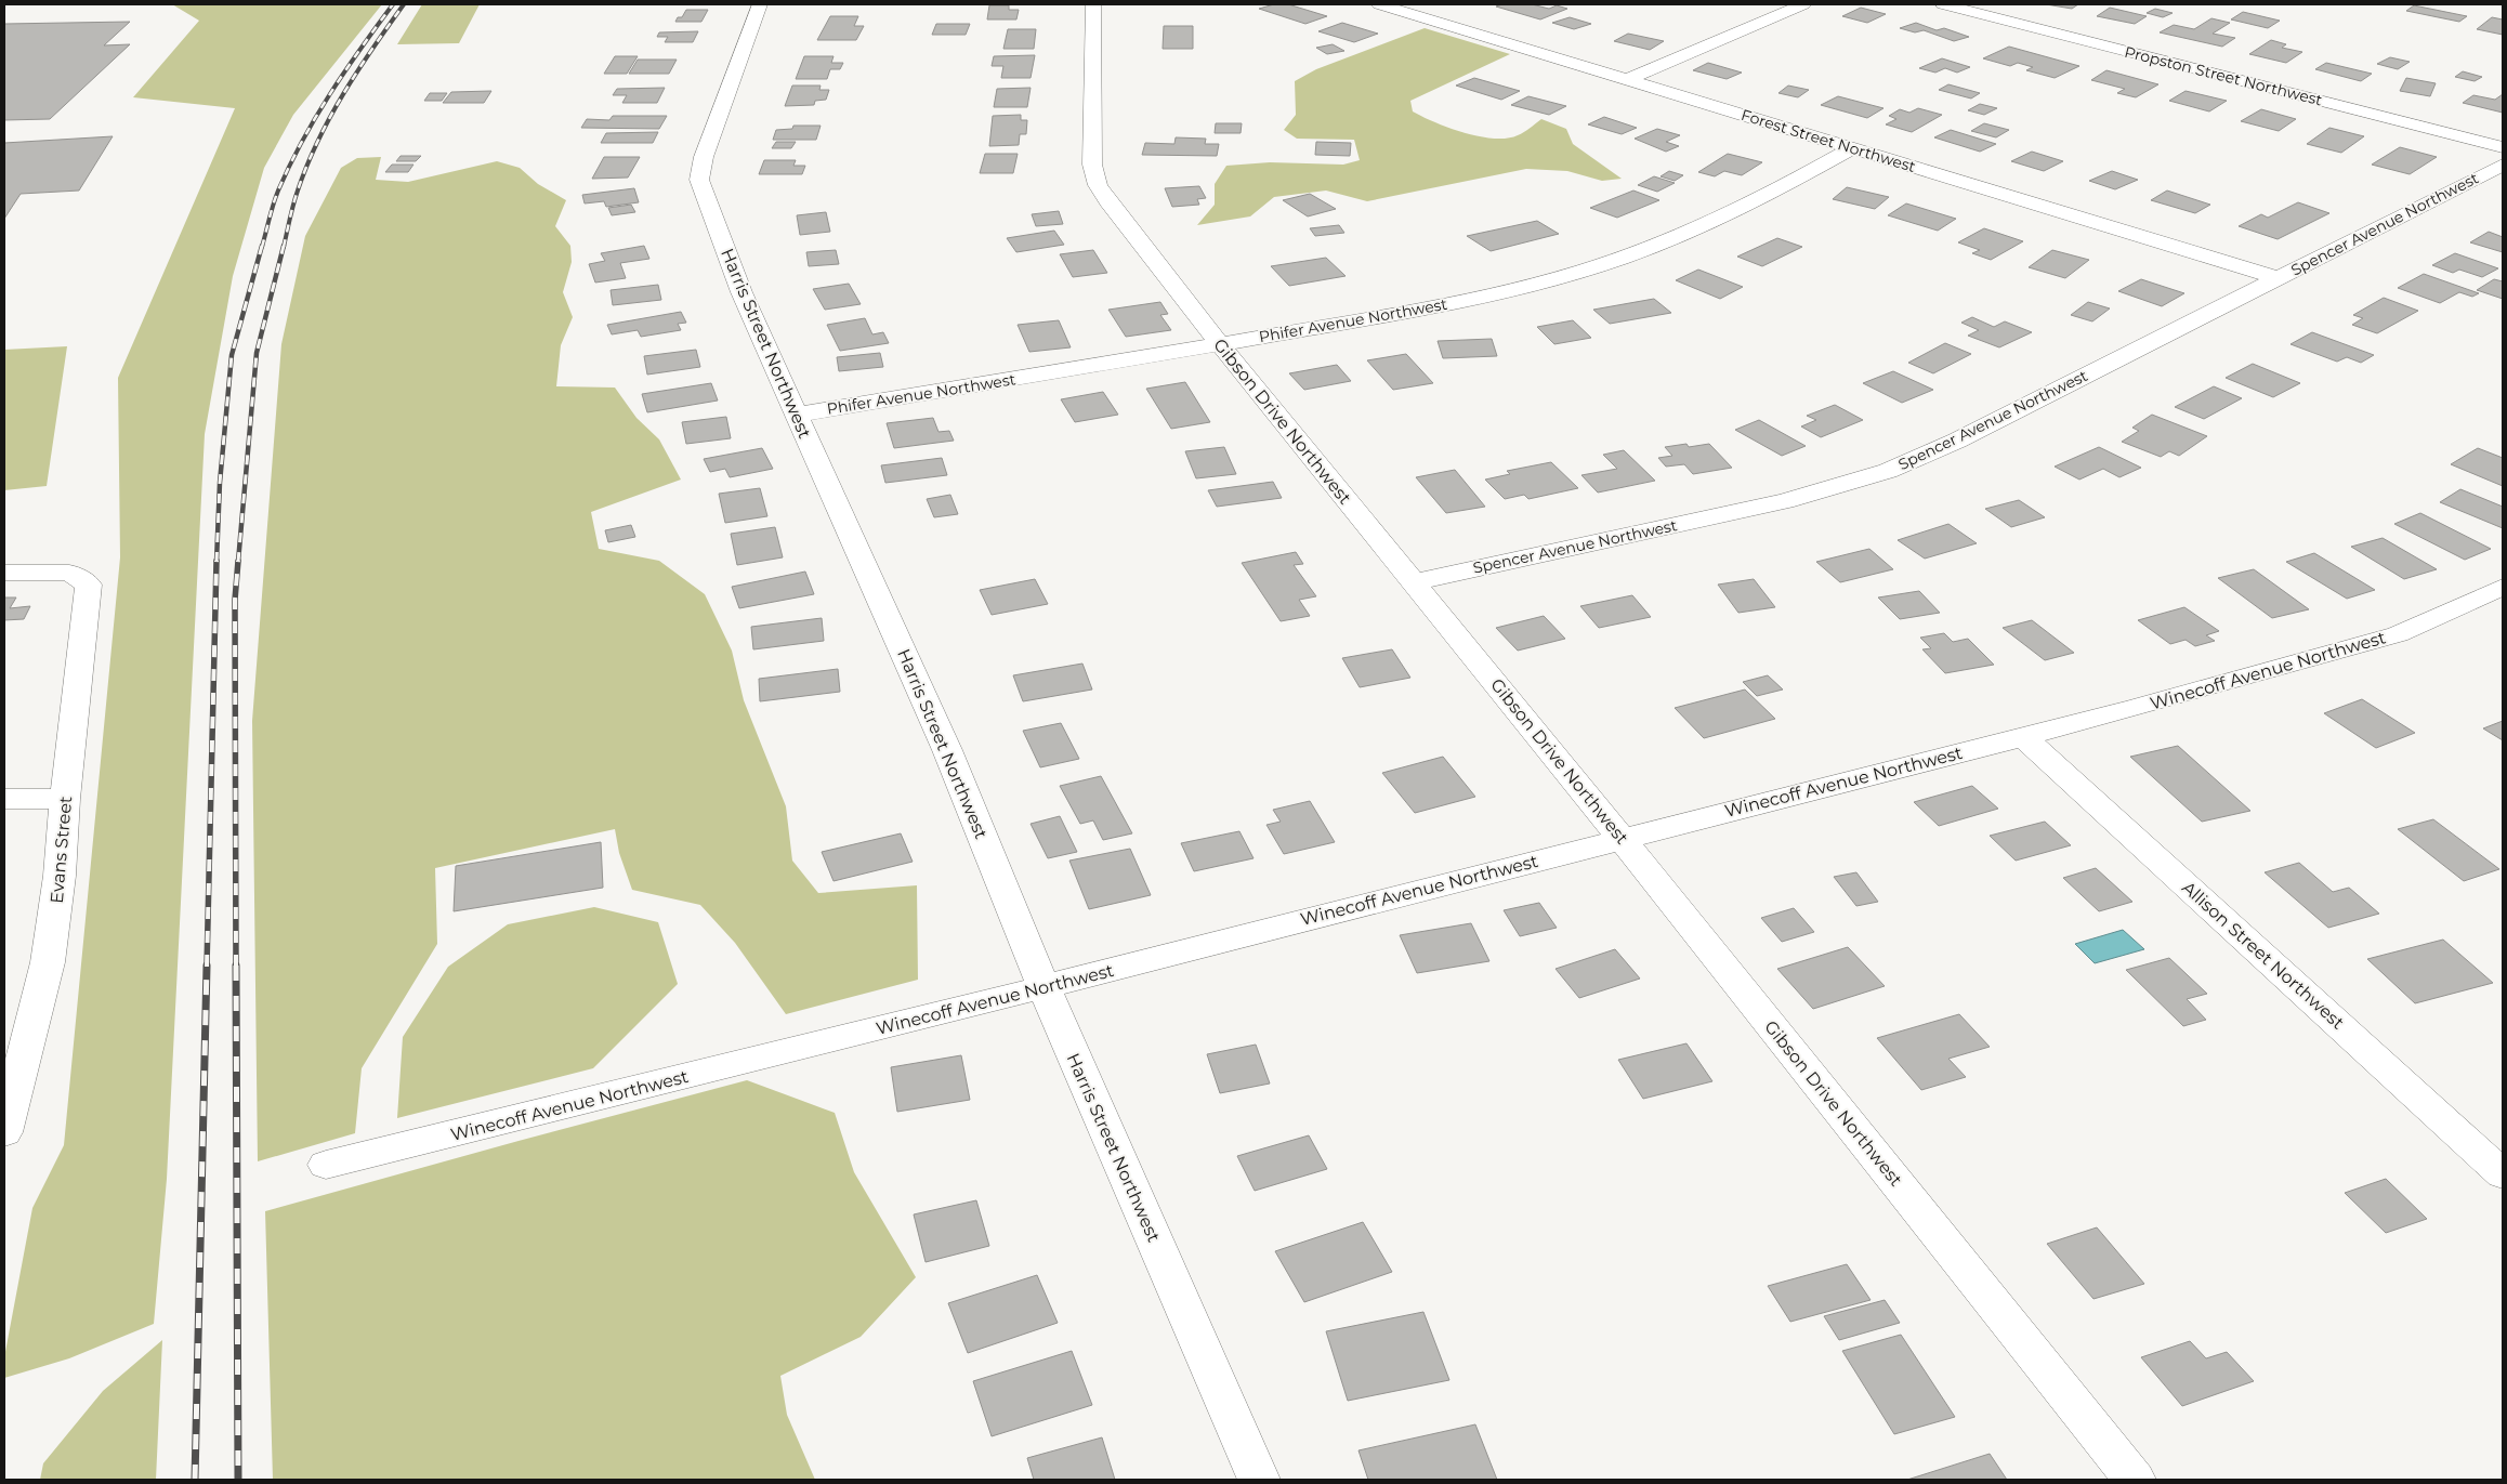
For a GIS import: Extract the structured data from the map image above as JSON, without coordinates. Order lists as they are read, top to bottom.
{
  "streets": {
    "street": [
      "Propston Street Northwest",
      "Forest Street Northwest",
      "Spencer Avenue Northwest",
      "Phifer Avenue Northwest",
      "Harris Street Northwest",
      "Gibson Drive Northwest",
      "Winecoff Avenue Northwest",
      "Evans Street",
      "Allison Street Northwest"
    ]
  },
  "crossings": [
    ["Forest Street Northwest", "Spencer Avenue Northwest"],
    ["Forest Street Northwest", "Phifer Avenue Northwest"],
    ["Spencer Avenue Northwest", "Gibson Drive Northwest"],
    ["Phifer Avenue Northwest", "Harris Street Northwest"],
    ["Phifer Avenue Northwest", "Gibson Drive Northwest"],
    ["Harris Street Northwest", "Winecoff Avenue Northwest"],
    ["Gibson Drive Northwest", "Winecoff Avenue Northwest"],
    ["Winecoff Avenue Northwest", "Allison Street Northwest"]
  ]
}
